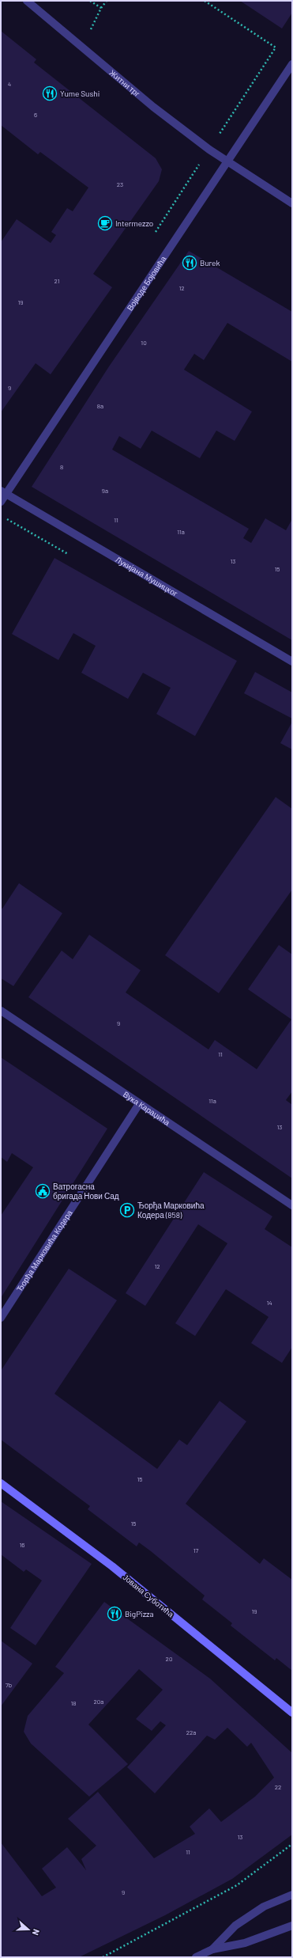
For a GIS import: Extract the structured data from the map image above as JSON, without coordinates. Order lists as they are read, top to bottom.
{
  "streets": {
    "main road": ["Јована Суботића"],
    "street": [
      "Житни трг",
      "Војводе Бојовића",
      "Лукијана Мушицког",
      "Вука Караџића",
      "Ђорђа Марковића Кодера"
    ]
  },
  "crossings": [
    ["Житни трг", "Војводе Бојовића"],
    ["Војводе Бојовића", "Лукијана Мушицког"],
    ["Вука Караџића", "Ђорђа Марковића Кодера"]
  ],
  "places": {
    "restaurant": ["Yume Sushi", "Burek", "BigPizza"],
    "cafe": ["Intermezzo"],
    "public building": ["Ватрогасна бригада Нови Сад"],
    "parking": ["Ђорђа Марковића Кодера (858)"]
  },
  "house_numbers": [
    "4",
    "6",
    "23",
    "21",
    "12",
    "19",
    "10",
    "9",
    "8a",
    "8",
    "9a",
    "11",
    "11a",
    "13",
    "15",
    "9",
    "11",
    "11a",
    "13",
    "12",
    "14",
    "15",
    "15",
    "16",
    "17",
    "19",
    "20",
    "7b",
    "20a",
    "18",
    "22a",
    "22",
    "13",
    "11",
    "9"
  ],
  "north": "right"
}
